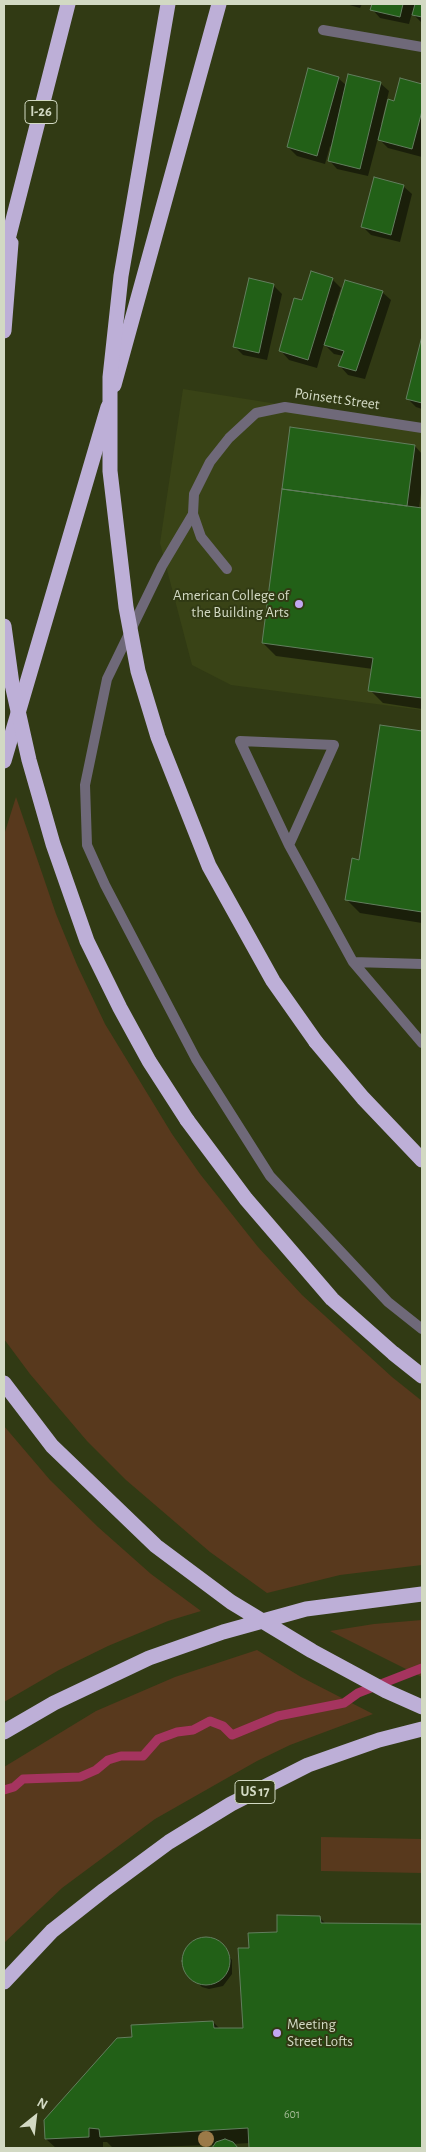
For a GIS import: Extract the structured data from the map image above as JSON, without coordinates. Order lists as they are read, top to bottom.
{
  "streets": {
    "highway": ["I-26", "US 17"],
    "street": ["Poinsett Street"]
  },
  "places": ["American College of the Building Arts", "Meeting Street Lofts"],
  "house_numbers": ["601"],
  "north": "top right"
}
